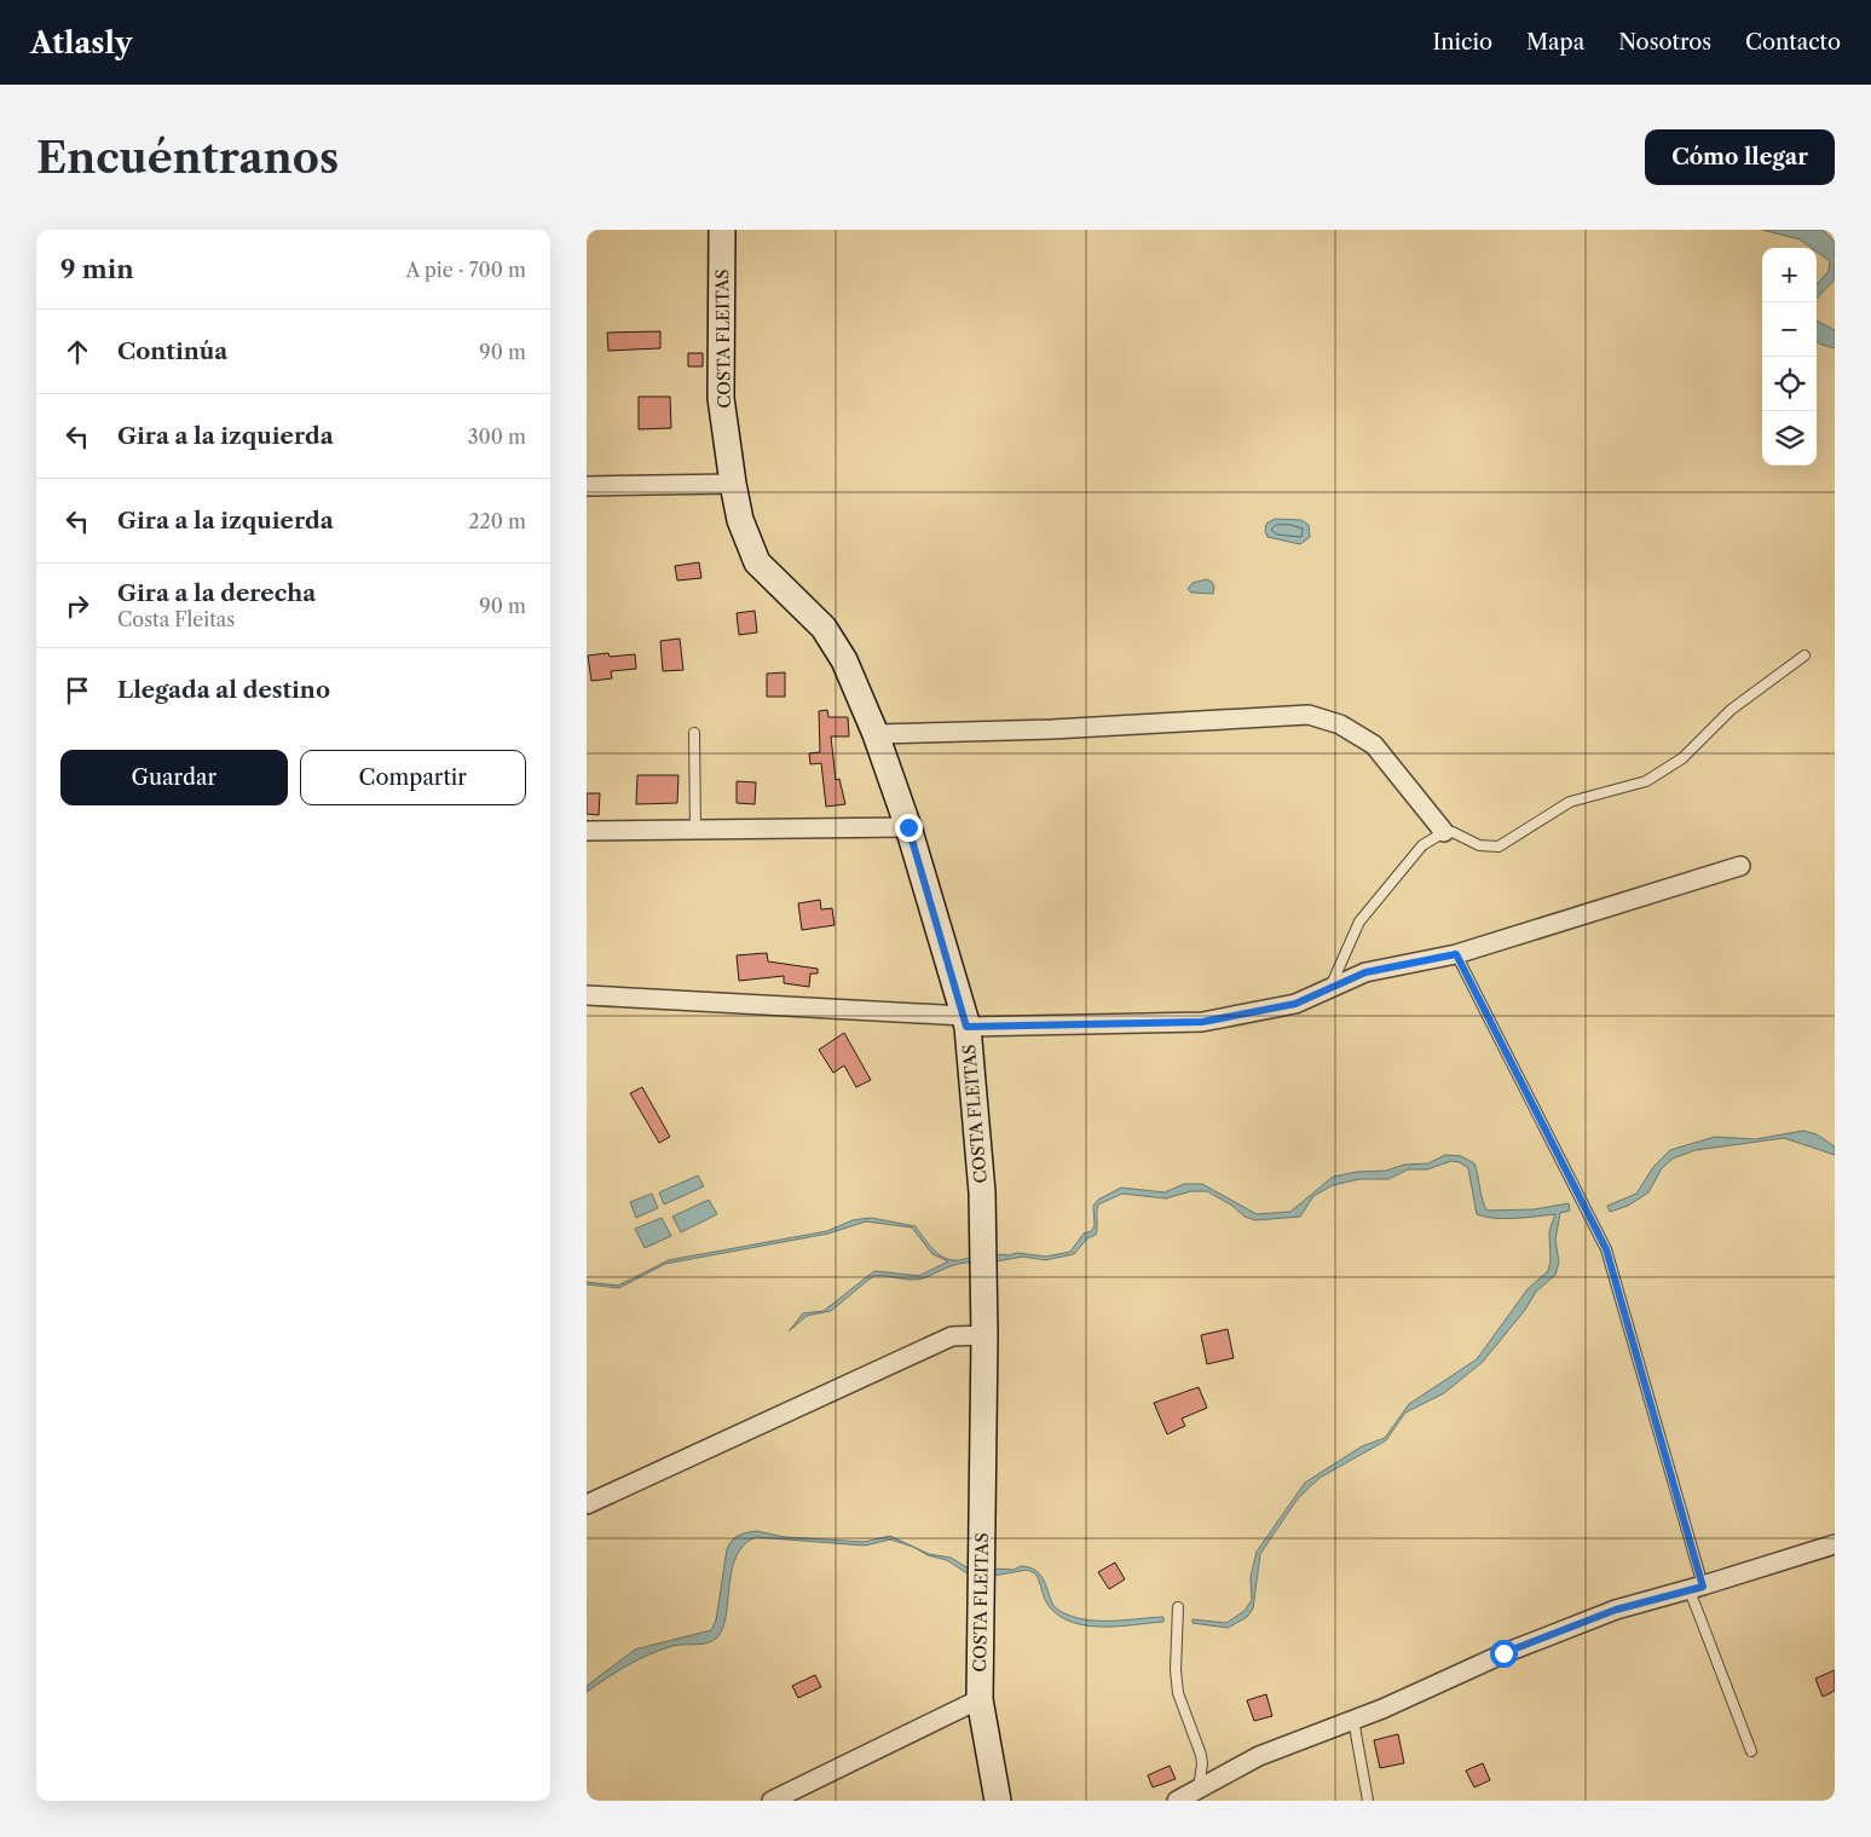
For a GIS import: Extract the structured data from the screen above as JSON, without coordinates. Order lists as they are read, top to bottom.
{
  "streets": {
    "main road": ["COSTA FLEITAS"]
  },
  "page": {
    "header": "Atlasly",
    "nav": [
      "Inicio",
      "Mapa",
      "Nosotros",
      "Contacto"
    ],
    "buttons": [
      "Cómo llegar",
      ["Guardar", "Compartir"]
    ],
    "title": "Encuéntranos",
    "heading": ["9 min", "A pie · 700 m"],
    "map_buttons": ["+", "−"],
    "list": [
      ["Continúa", "90 m"],
      ["Gira a la izquierda", "300 m"],
      ["Gira a la izquierda", "220 m"],
      ["Gira a la derecha", "Costa Fleitas", "90 m"],
      "Llegada al destino"
    ]
  }
}
